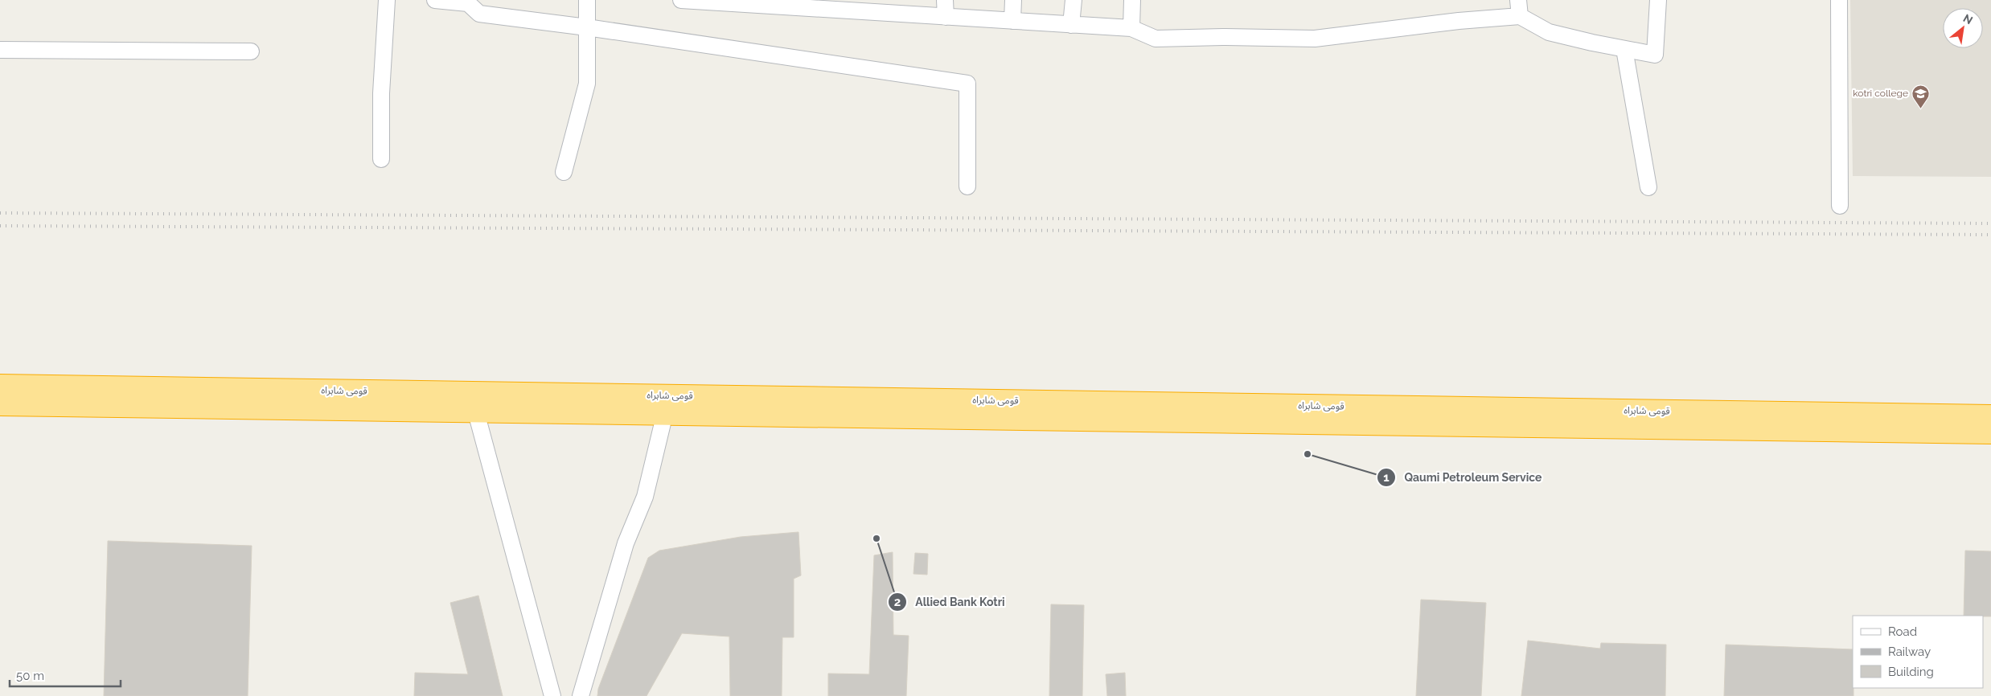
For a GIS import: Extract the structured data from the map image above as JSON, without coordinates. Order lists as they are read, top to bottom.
{
  "streets": {
    "highway": ["قومی شاہراہ"]
  },
  "places": {
    "school or university": ["kotri college"],
    "other": ["Qaumi Petroleum Service", "Allied Bank Kotri"]
  },
  "legend": ["Road", "Railway", "Building"],
  "scale_bar": "50 m",
  "north": "top right"
}
